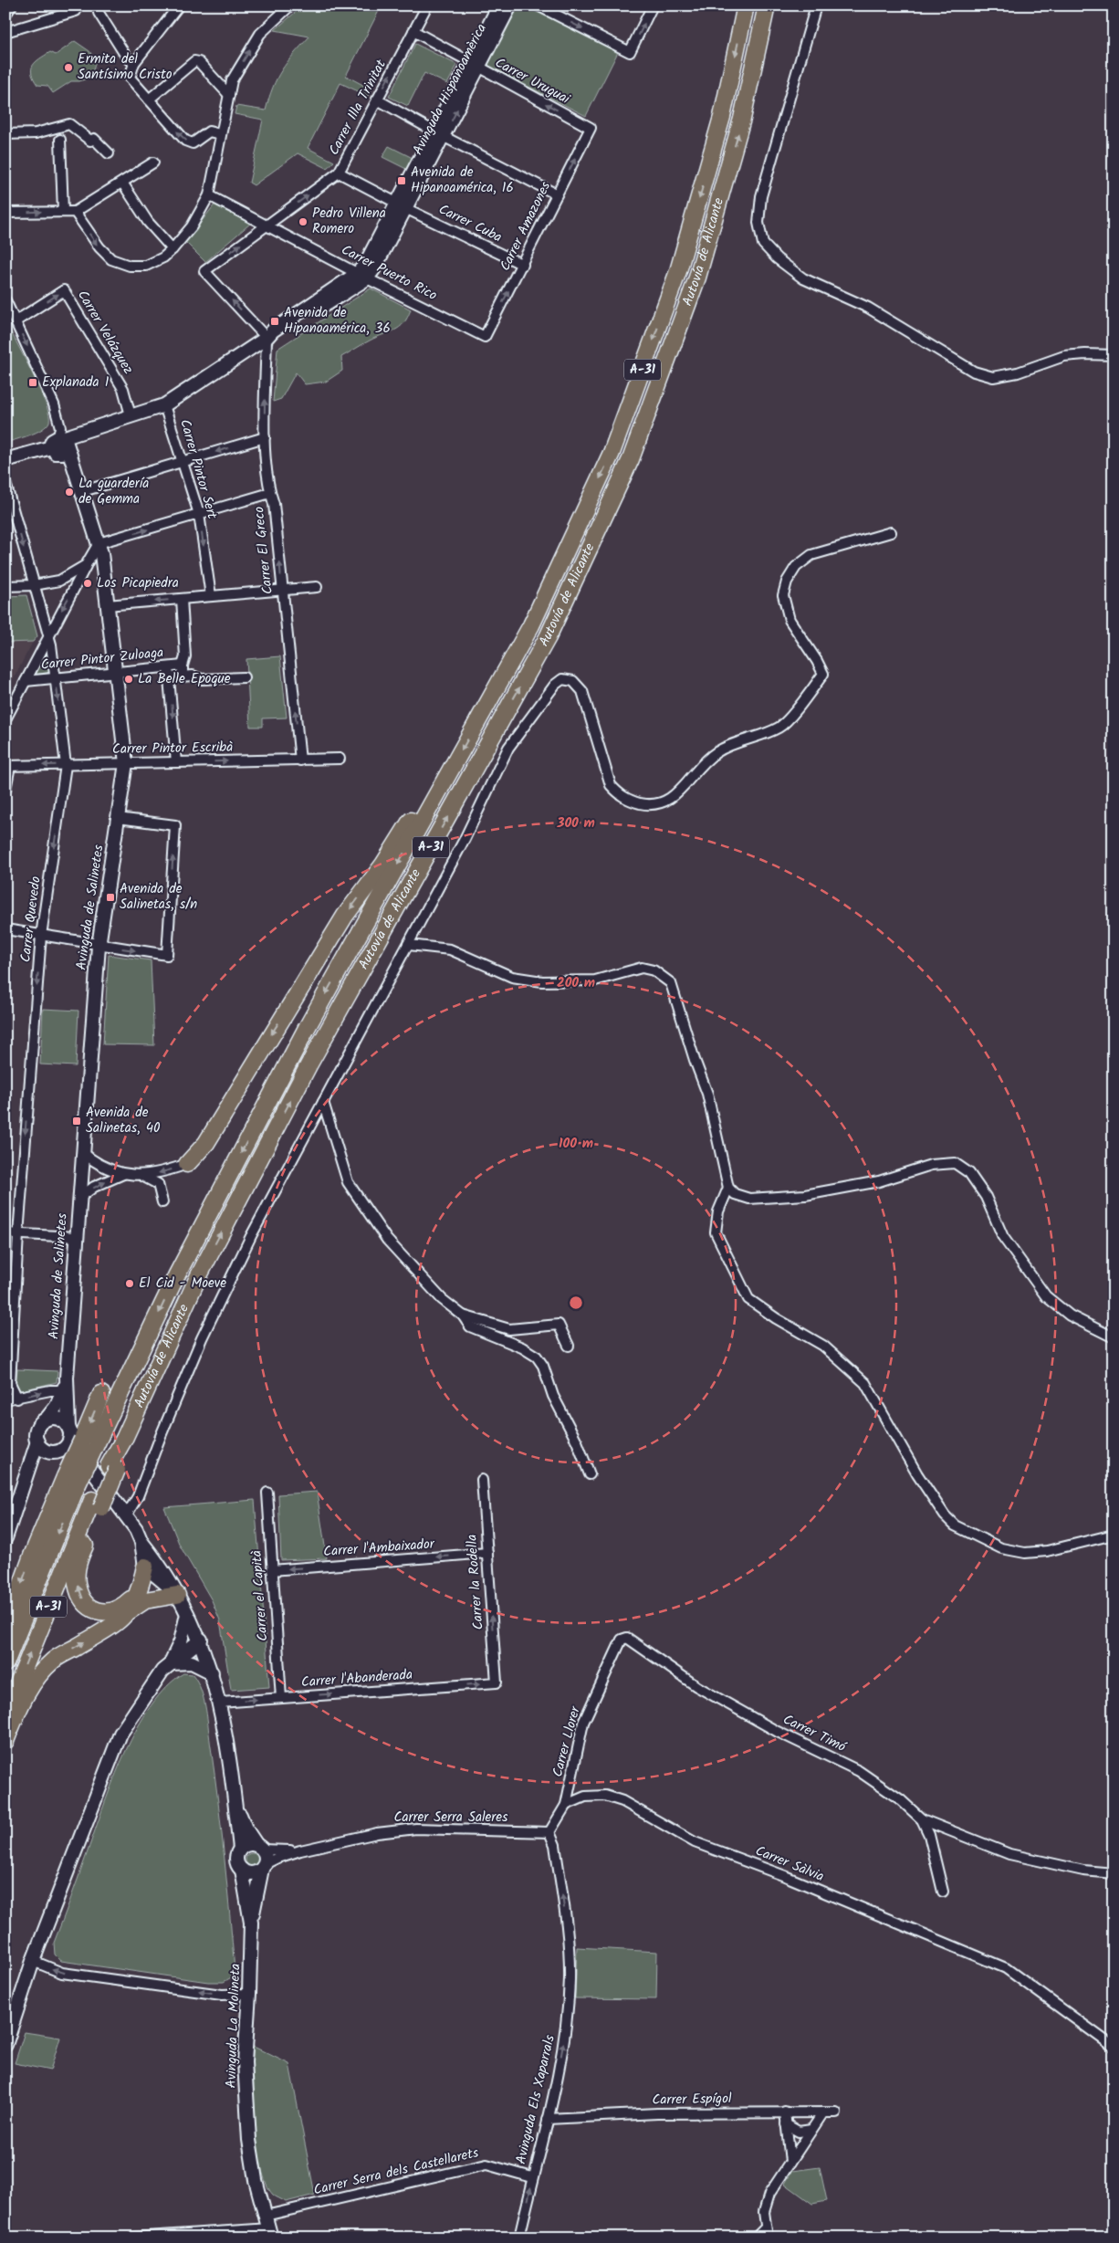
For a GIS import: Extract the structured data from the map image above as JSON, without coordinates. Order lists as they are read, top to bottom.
{
  "streets": {
    "highway": ["Autovía de Alicante", "A-31"],
    "street": [
      "Carrer Uruguai",
      "Avinguda Hispanoamèrica",
      "Carrer Illa Trinitat",
      "Carrer Cuba",
      "Carrer Amazones",
      "Carrer Puerto Rico",
      "Carrer Velázquez",
      "Carrer Pintor Sert",
      "Carrer El Greco",
      "Carrer Pintor Zuloaga",
      "Carrer Pintor Escribà",
      "Avinguda de Salinetes",
      "Carrer Quevedo",
      "Carrer l'Ambaixador",
      "Carrer la Rodella",
      "Carrer el Capità",
      "Carrer l'Abanderada",
      "Carrer Timó",
      "Carrer Llorer",
      "Carrer Serra Saleres",
      "Carrer Sàlvia",
      "Avinguda La Molineta",
      "Avinguda Els Xaparrals",
      "Carrer Espígol",
      "Carrer Serra dels Castellarets"
    ]
  },
  "crossings": [
    ["Carrer Uruguai", "Avinguda Hispanoamèrica"],
    ["Carrer Uruguai", "Carrer Illa Trinitat"],
    ["Carrer Uruguai", "Carrer Amazones"],
    ["Avinguda Hispanoamèrica", "Carrer Illa Trinitat"],
    ["Avinguda Hispanoamèrica", "Carrer Cuba"],
    ["Avinguda Hispanoamèrica", "Carrer Puerto Rico"],
    ["Avinguda Hispanoamèrica", "Carrer Velázquez"],
    ["Avinguda Hispanoamèrica", "Carrer Pintor Sert"],
    ["Avinguda Hispanoamèrica", "Carrer El Greco"],
    ["Avinguda Hispanoamèrica", "Avinguda de Salinetes"],
    ["Carrer Illa Trinitat", "Carrer Cuba"],
    ["Carrer Illa Trinitat", "Carrer Puerto Rico"],
    ["Carrer Illa Trinitat", "Carrer El Greco"],
    ["Carrer Cuba", "Carrer Amazones"],
    ["Carrer Amazones", "Carrer Puerto Rico"],
    ["Autovía de Alicante", "Avinguda de Salinetes"],
    ["Carrer Velázquez", "Avinguda de Salinetes"],
    ["Carrer El Greco", "Carrer Pintor Escribà"],
    ["Carrer Pintor Zuloaga", "Avinguda de Salinetes"],
    ["Carrer Pintor Zuloaga", "Carrer Quevedo"],
    ["Carrer Pintor Escribà", "Avinguda de Salinetes"],
    ["Carrer Pintor Escribà", "Carrer Quevedo"],
    ["Carrer l'Ambaixador", "Carrer la Rodella"],
    ["Carrer l'Ambaixador", "Carrer el Capità"],
    ["Carrer la Rodella", "Carrer l'Abanderada"],
    ["Carrer el Capità", "Carrer l'Abanderada"],
    ["Carrer Timó", "Carrer Llorer"],
    ["Carrer Llorer", "Carrer Serra Saleres"],
    ["Carrer Llorer", "Carrer Sàlvia"],
    ["Carrer Llorer", "Avinguda Els Xaparrals"],
    ["Carrer Serra Saleres", "Avinguda La Molineta"],
    ["Carrer Serra Saleres", "Avinguda Els Xaparrals"],
    ["Avinguda La Molineta", "Carrer Serra dels Castellarets"],
    ["Avinguda Els Xaparrals", "Carrer Espígol"],
    ["Avinguda Els Xaparrals", "Carrer Serra dels Castellarets"]
  ],
  "one_way": [
    "Carrer Amazones",
    "Carrer Pintor Sert",
    "Carrer El Greco",
    "Carrer Quevedo",
    "Carrer l'Ambaixador",
    "Carrer la Rodella",
    "Carrer l'Abanderada",
    "Avinguda Els Xaparrals"
  ],
  "places": {
    "other": [
      "Ermita del Santísimo Cristo",
      "Pedro Villena Romero",
      "La guardería de Gemma",
      "Los Picapiedra",
      "La Belle Epoque",
      "El Cid - Moeve"
    ],
    "transit": [
      "Avenida de Hipanoamérica, 16",
      "Avenida de Hipanoamérica, 36",
      "Explanada 1",
      "Avenida de Salinetas, s/n",
      "Avenida de Salinetas, 40"
    ]
  },
  "rings": ["300 m", "200 m", "100 m"]
}
